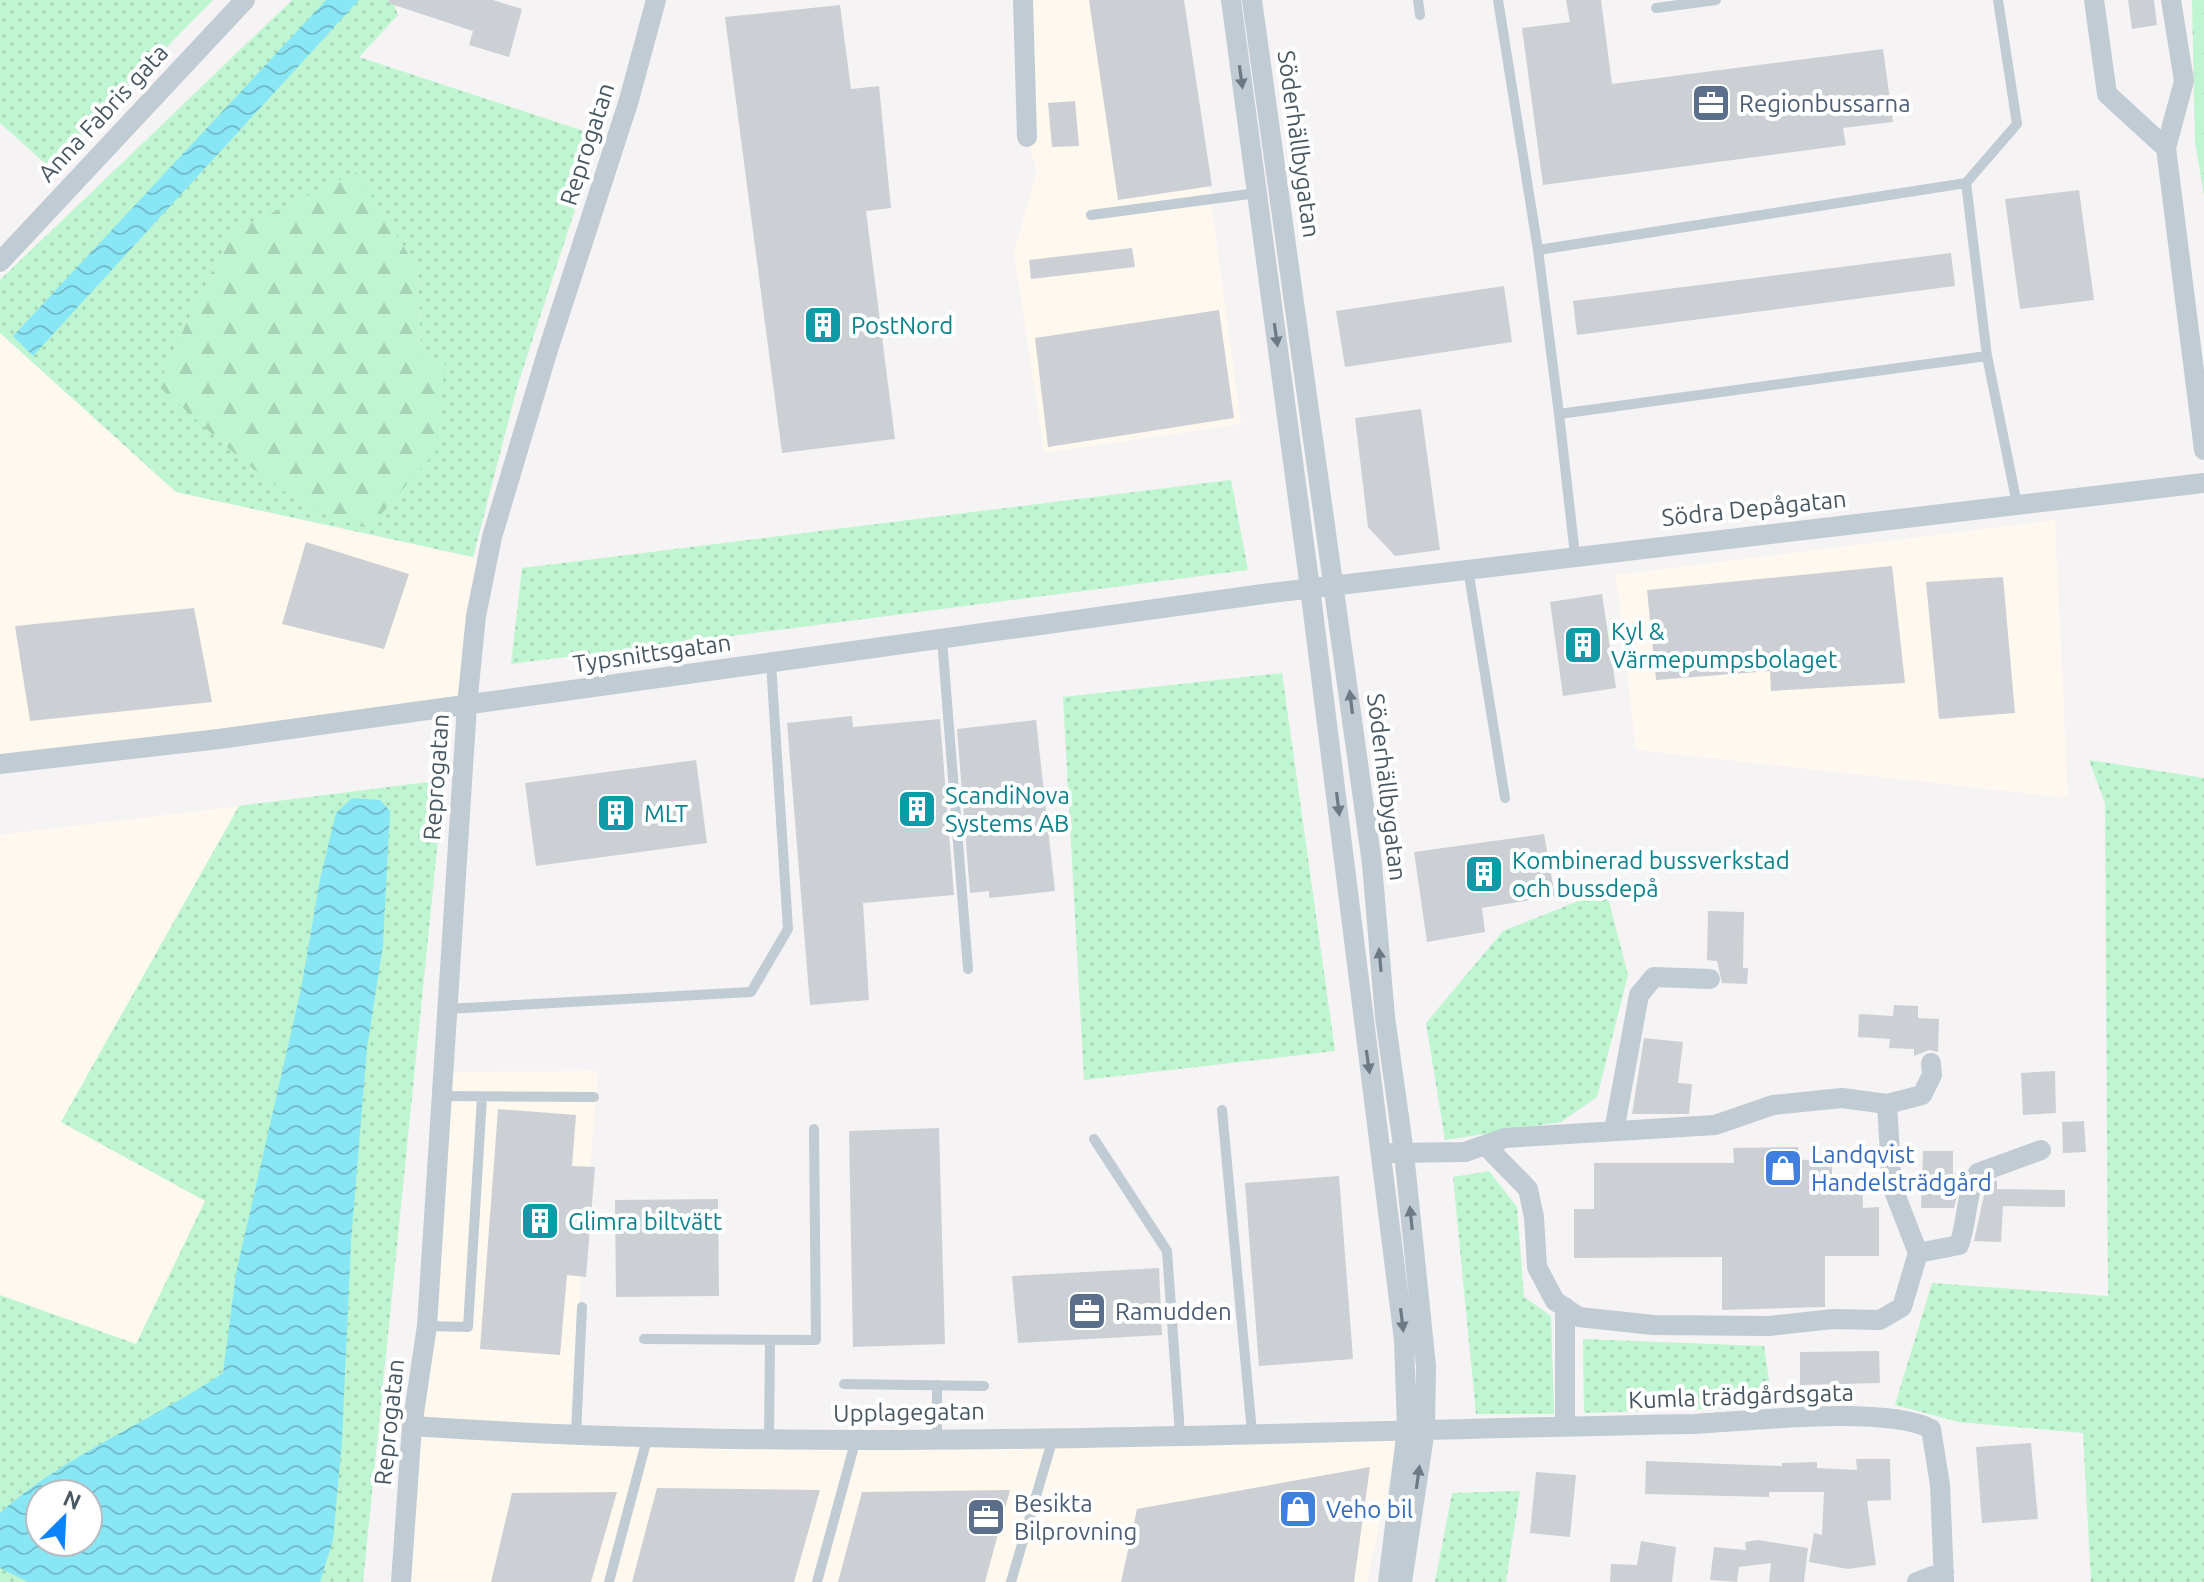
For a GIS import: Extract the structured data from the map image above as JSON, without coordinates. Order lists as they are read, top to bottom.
{
  "streets": {
    "street": [
      "Anna Fabris gata",
      "Reprogatan",
      "Söderhällbygatan",
      "Södra Depågatan",
      "Typsnittsgatan",
      "Kumla trädgårdsgata",
      "Upplagegatan"
    ]
  },
  "crossings": [
    ["Reprogatan", "Typsnittsgatan"],
    ["Reprogatan", "Upplagegatan"],
    ["Söderhällbygatan", "Södra Depågatan"],
    ["Söderhällbygatan", "Typsnittsgatan"],
    ["Söderhällbygatan", "Kumla trädgårdsgata"],
    ["Söderhällbygatan", "Upplagegatan"],
    ["Södra Depågatan", "Typsnittsgatan"],
    ["Kumla trädgårdsgata", "Upplagegatan"]
  ],
  "places": {
    "office": ["Regionbussarna", "Ramudden", "Besikta Bilprovning"],
    "building": [
      "PostNord",
      "Kyl & Värmepumpsbolaget",
      "ScandiNova Systems AB",
      "MLT",
      "Kombinerad bussverkstad och bussdepå",
      "Glimra biltvätt"
    ],
    "shop": ["Landqvist Handelsträdgård", "Veho bil"]
  },
  "north": "top right"
}
